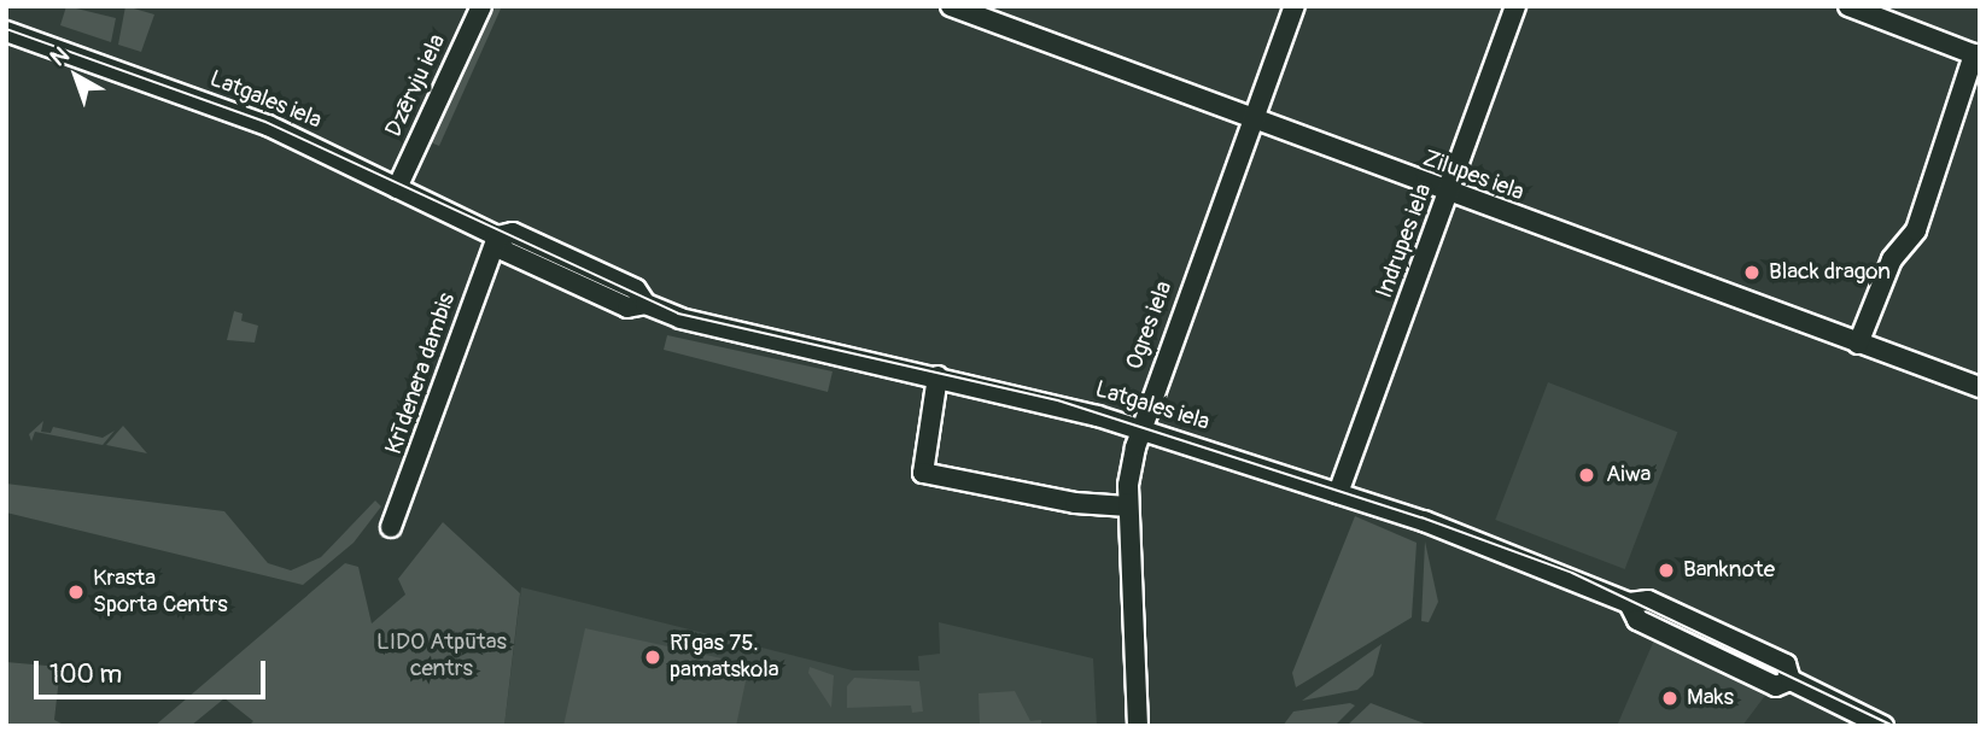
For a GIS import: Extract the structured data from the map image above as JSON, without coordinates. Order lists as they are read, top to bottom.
{
  "streets": {
    "street": [
      "Dzērvju iela",
      "Latgales iela",
      "Zilupes iela",
      "Indrupes iela",
      "Ogres iela",
      "Krīdenera dambis"
    ]
  },
  "crossings": [
    ["Dzērvju iela", "Latgales iela"],
    ["Latgales iela", "Indrupes iela"],
    ["Latgales iela", "Ogres iela"],
    ["Latgales iela", "Krīdenera dambis"],
    ["Zilupes iela", "Indrupes iela"],
    ["Zilupes iela", "Ogres iela"]
  ],
  "parks": ["LIDO Atpūtas centrs"],
  "places": [
    "Black dragon",
    "Aiwa",
    "Banknote",
    "Krasta Sporta Centrs",
    "Rīgas 75. pamatskola",
    "Maks"
  ],
  "scale_bar": "100 m",
  "north": "top left"
}
